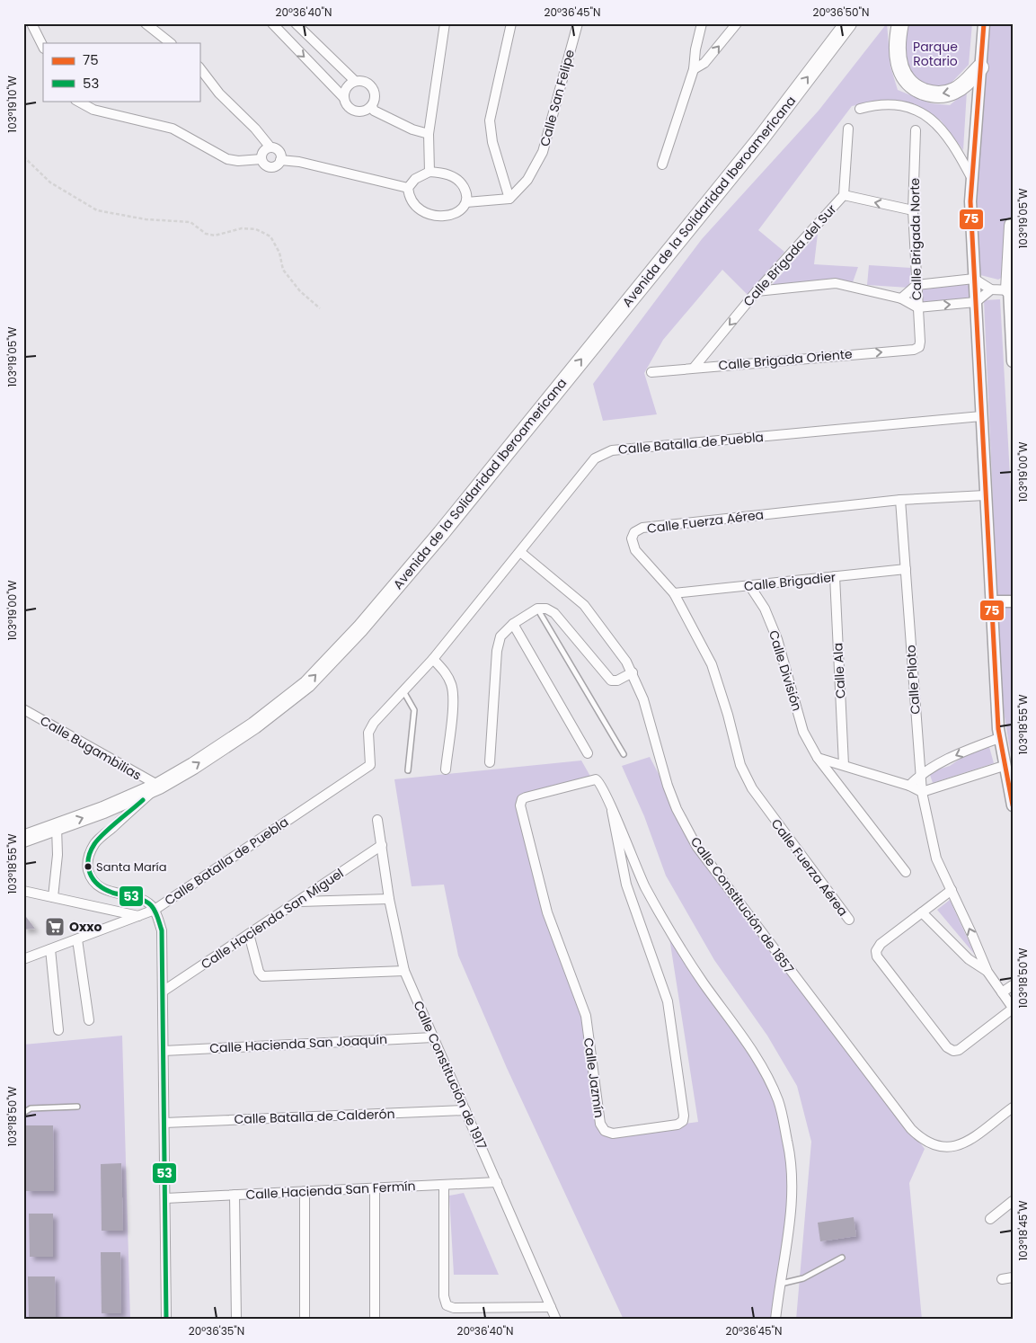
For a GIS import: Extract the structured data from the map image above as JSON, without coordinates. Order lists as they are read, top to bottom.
{
  "streets": {
    "highway": ["Avenida de la Solidaridad Iberoamericana"],
    "street": [
      "Calle San Felipe",
      "Calle Brigada Norte",
      "Calle Brigada del Sur",
      "Calle Brigada Oriente",
      "Calle Batalla de Puebla",
      "Calle Fuerza Aérea",
      "Calle Brigadier",
      "Calle División",
      "Calle Ala",
      "Calle Piloto",
      "Calle Bugambilias",
      "Calle Constitución de 1857",
      "Calle Hacienda San Miguel",
      "Calle Hacienda San Joaquín",
      "Calle Constitución de 1917",
      "Calle Jazmín",
      "Calle Batalla de Calderón",
      "Calle Hacienda San Fermín"
    ]
  },
  "crossings": [
    ["Avenida de la Solidaridad Iberoamericana", "Calle Bugambilias"],
    ["Calle Brigada Norte", "Calle Brigada Oriente"],
    ["Calle Brigada del Sur", "Calle Brigada Oriente"],
    ["Calle Batalla de Puebla", "Calle Constitución de 1857"],
    ["Calle Fuerza Aérea", "Calle Brigadier"],
    ["Calle Fuerza Aérea", "Calle Piloto"],
    ["Calle Brigadier", "Calle División"],
    ["Calle Brigadier", "Calle Ala"],
    ["Calle Brigadier", "Calle Piloto"],
    ["Calle Hacienda San Miguel", "Calle Constitución de 1917"],
    ["Calle Hacienda San Joaquín", "Calle Constitución de 1917"],
    ["Calle Constitución de 1917", "Calle Batalla de Calderón"],
    ["Calle Constitución de 1917", "Calle Hacienda San Fermín"]
  ],
  "one_way": ["Avenida de la Solidaridad Iberoamericana"],
  "parks": ["Parque Rotario"],
  "places": {
    "other": ["Santa María"],
    "supermarket": ["Oxxo"]
  },
  "lines": ["transit line 75", "transit line 53"],
  "legend": ["75", "53"],
  "coordinates": [
    "20°36'40\"N",
    "20°36'45\"N",
    "20°36'50\"N",
    "103°19'10\"W",
    "103°19'05\"W",
    "103°19'00\"W",
    "103°18'55\"W",
    "103°18'50\"W",
    "103°18'45\"W",
    "20°36'35\"N"
  ]
}
